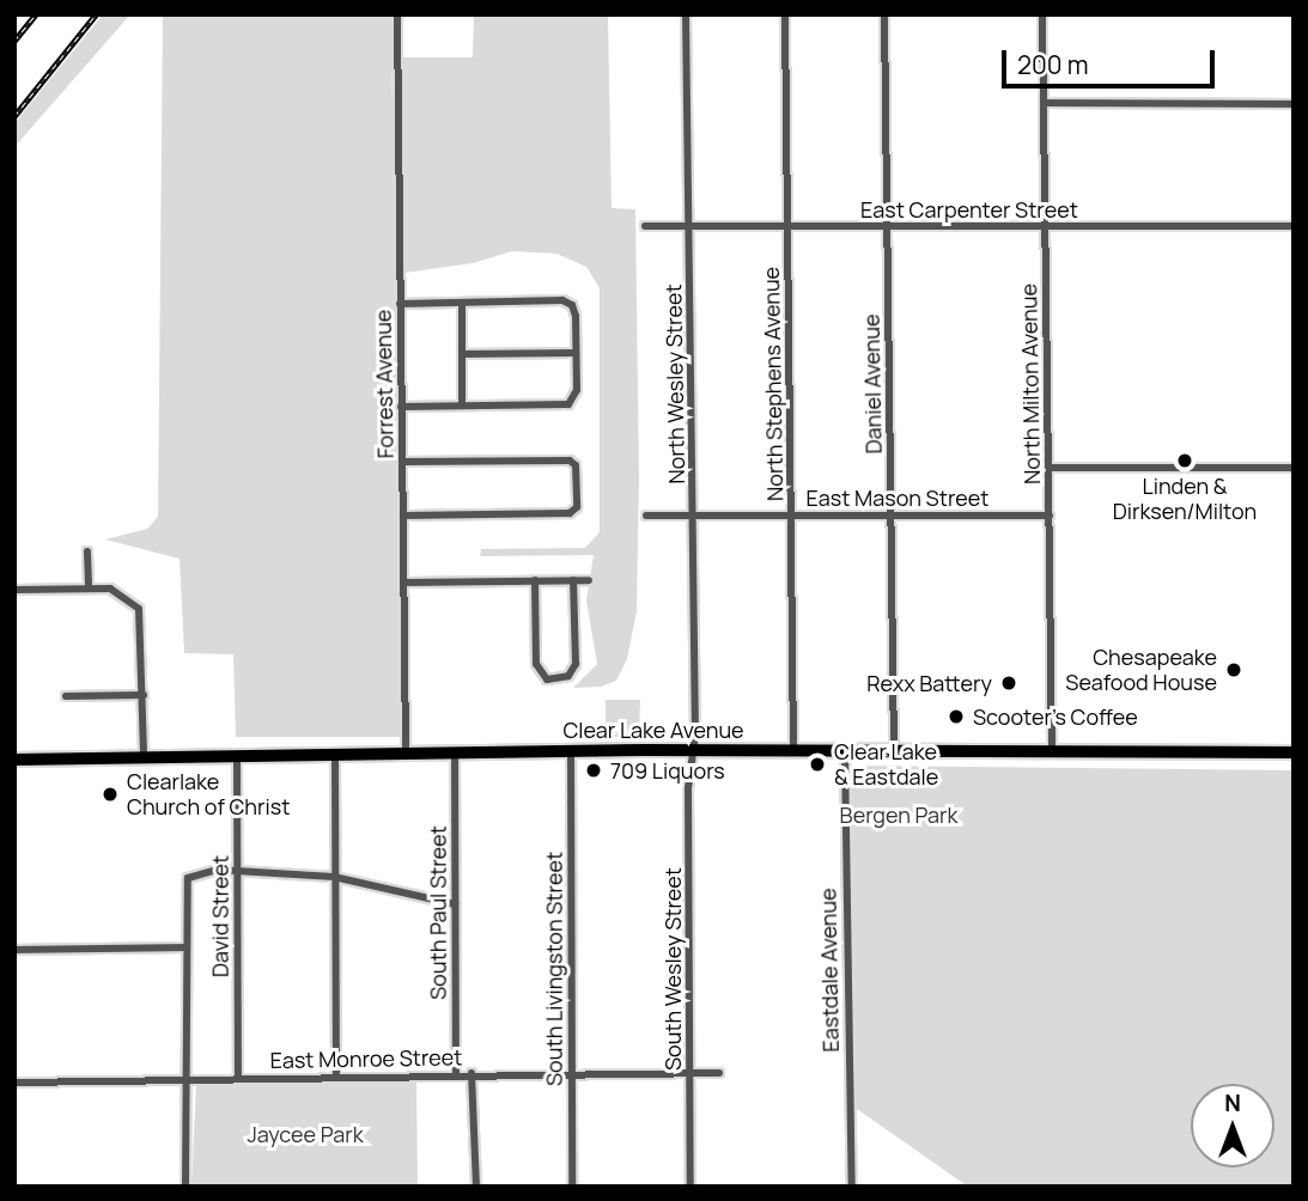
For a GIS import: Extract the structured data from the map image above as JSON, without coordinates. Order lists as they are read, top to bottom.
{
  "streets": {
    "main road": ["Clear Lake Avenue"],
    "street": [
      "East Carpenter Street",
      "Forrest Avenue",
      "North Wesley Street",
      "North Stephens Avenue",
      "Daniel Avenue",
      "North Milton Avenue",
      "East Mason Street",
      "South Paul Street",
      "David Street",
      "South Livingston Street",
      "South Wesley Street",
      "Eastdale Avenue",
      "East Monroe Street"
    ]
  },
  "crossings": [
    ["East Carpenter Street", "North Wesley Street"],
    ["East Carpenter Street", "North Stephens Avenue"],
    ["East Carpenter Street", "Daniel Avenue"],
    ["East Carpenter Street", "North Milton Avenue"],
    ["Forrest Avenue", "Clear Lake Avenue"],
    ["North Wesley Street", "East Mason Street"],
    ["North Wesley Street", "Clear Lake Avenue"],
    ["North Wesley Street", "South Wesley Street"],
    ["North Stephens Avenue", "East Mason Street"],
    ["North Stephens Avenue", "Clear Lake Avenue"],
    ["Daniel Avenue", "East Mason Street"],
    ["Daniel Avenue", "Clear Lake Avenue"],
    ["North Milton Avenue", "East Mason Street"],
    ["North Milton Avenue", "Clear Lake Avenue"],
    ["Clear Lake Avenue", "South Paul Street"],
    ["Clear Lake Avenue", "David Street"],
    ["Clear Lake Avenue", "South Livingston Street"],
    ["Clear Lake Avenue", "South Wesley Street"],
    ["Clear Lake Avenue", "Eastdale Avenue"],
    ["South Paul Street", "East Monroe Street"],
    ["David Street", "East Monroe Street"],
    ["South Livingston Street", "East Monroe Street"],
    ["South Wesley Street", "East Monroe Street"]
  ],
  "parks": ["Bergen Park", "Jaycee Park"],
  "places": [
    "Linden & Dirksen/Milton",
    "Chesapeake Seafood House",
    "Rexx Battery",
    "Scooter's Coffee",
    "Clear Lake & Eastdale",
    "709 Liquors",
    "Clearlake Church of Christ"
  ],
  "scale_bar": "200 m",
  "north": "top"
}
